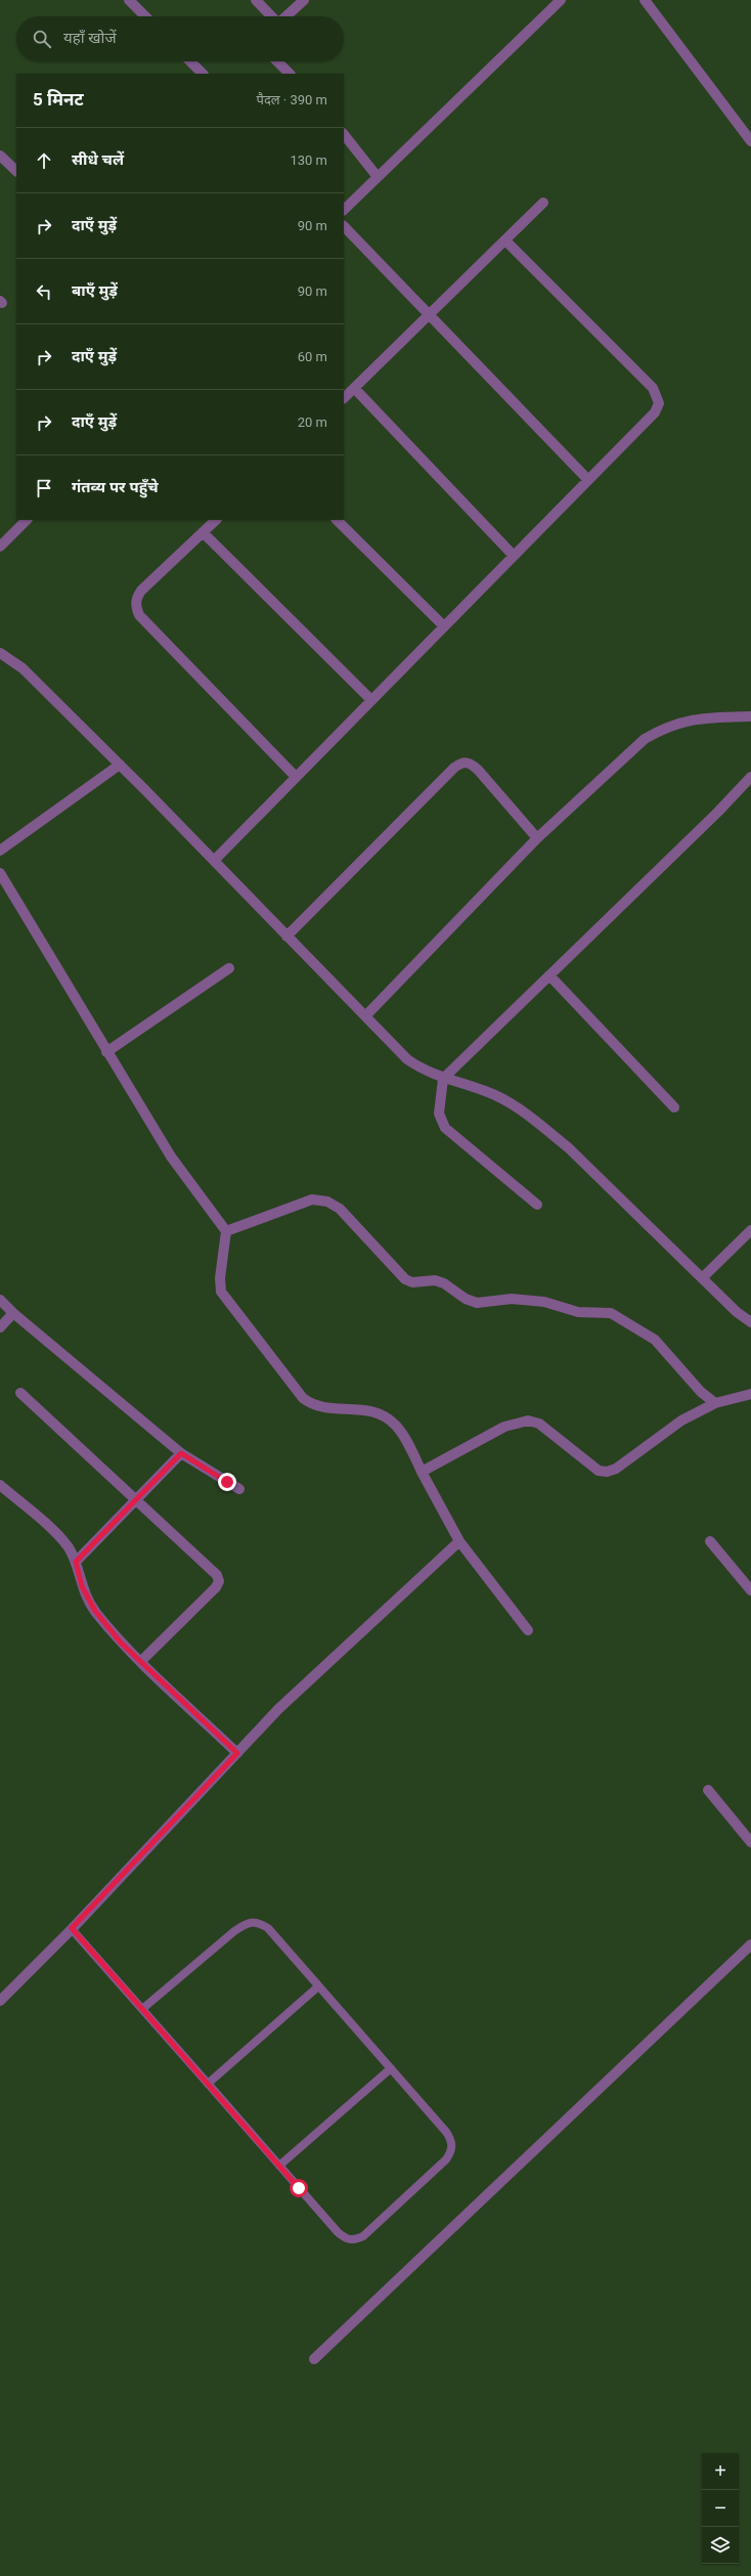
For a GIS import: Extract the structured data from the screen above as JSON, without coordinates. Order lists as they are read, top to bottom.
{
  "page": {
    "search": "यहाँ खोजें",
    "heading": ["5 मिनट", "पैदल · 390 m"],
    "list": [
      ["सीधे चलें", "130 m"],
      ["दाएँ मुड़ें", "90 m"],
      ["बाएँ मुड़ें", "90 m"],
      ["दाएँ मुड़ें", "60 m"],
      ["दाएँ मुड़ें", "20 m"],
      "गंतव्य पर पहुँचे"
    ],
    "map_buttons": ["+", "−"]
  }
}
